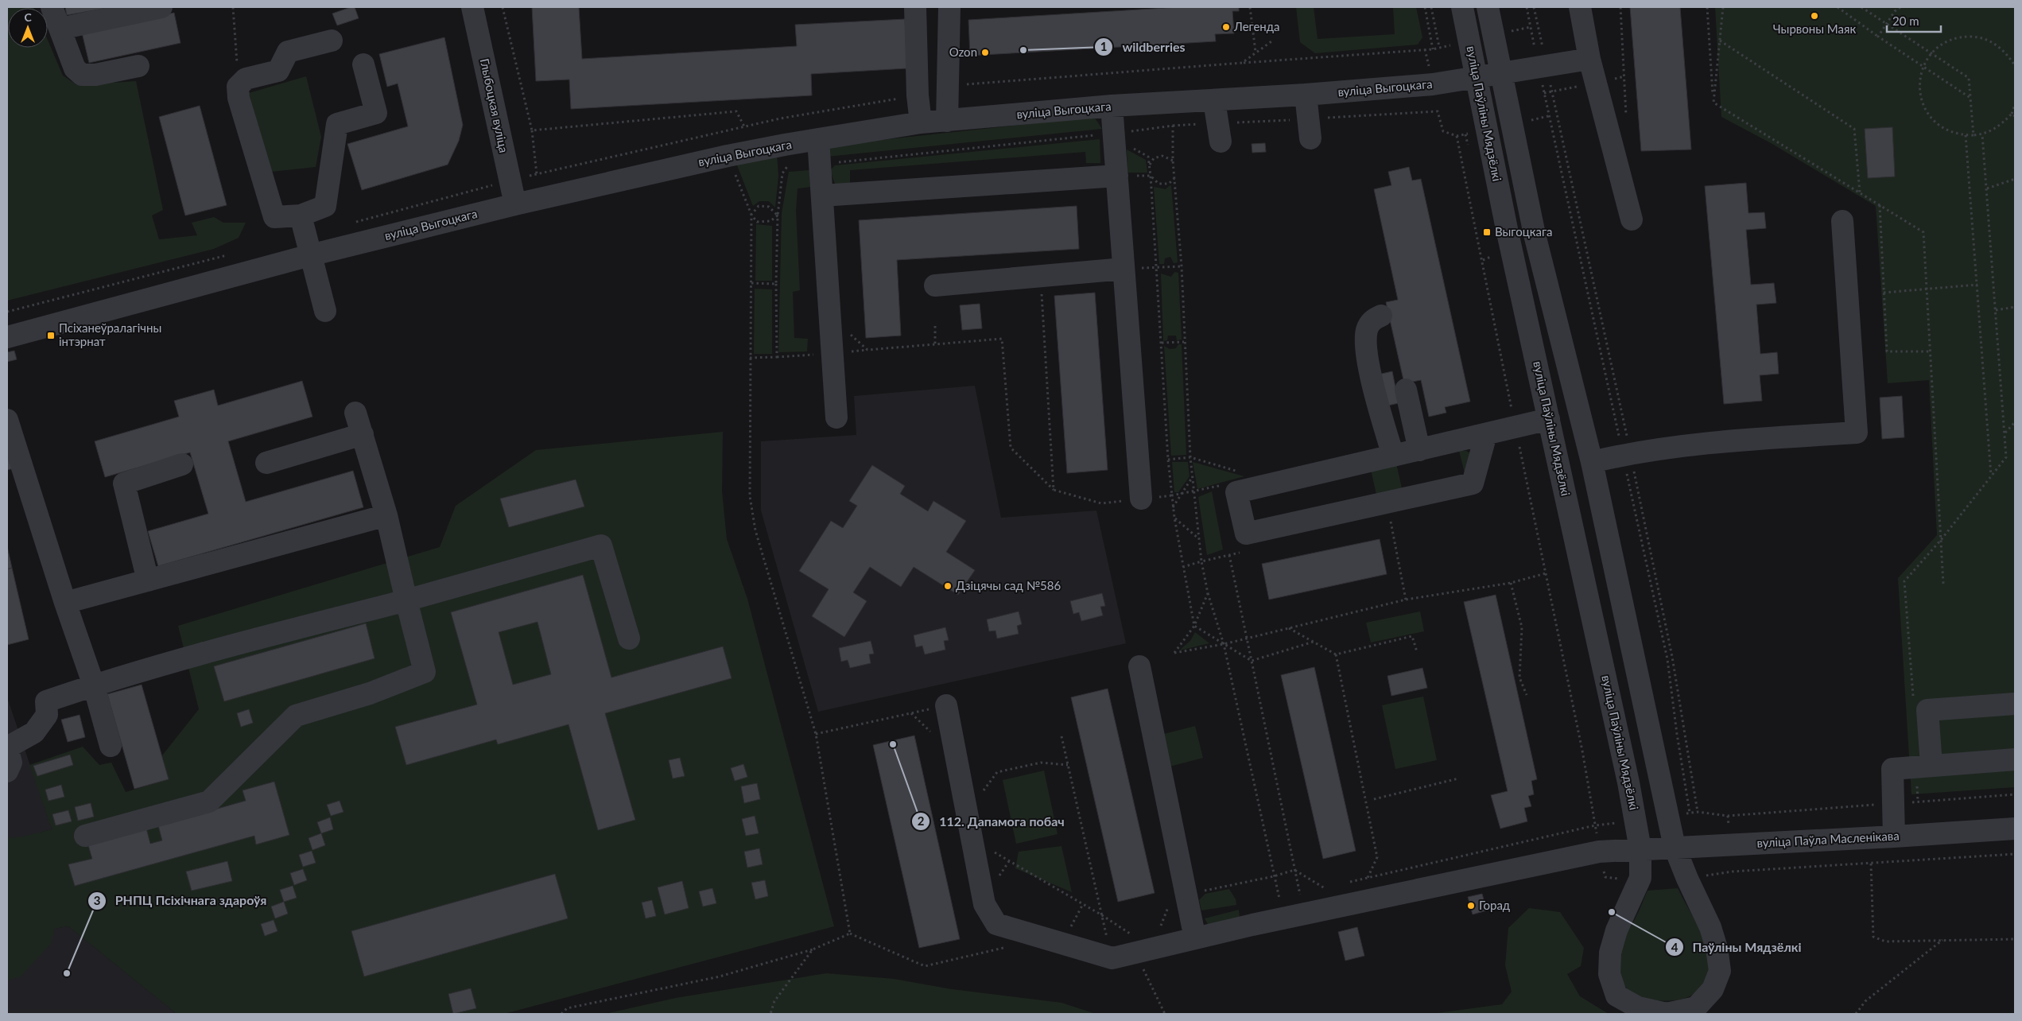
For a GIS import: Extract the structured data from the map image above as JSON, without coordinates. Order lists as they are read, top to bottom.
{
  "streets": {
    "street": [
      "вуліца Выгоцкага",
      "Глыбоцкая вуліца",
      "вуліца Паўліны Мядзёлкі",
      "вуліца Паўла Масленікава"
    ]
  },
  "crossings": [
    ["вуліца Выгоцкага", "Глыбоцкая вуліца"],
    ["вуліца Выгоцкага", "вуліца Паўліны Мядзёлкі"],
    ["вуліца Паўліны Мядзёлкі", "вуліца Паўла Масленікава"]
  ],
  "places": {
    "other": [
      "Чырвоны Маяк",
      "Легенда",
      "wildberries",
      "Ozon",
      "Дзіцячы сад №586",
      "112. Дапамога побач",
      "Горад",
      "Паўліны Мядзёлкі",
      "РНПЦ Псіхічнага здароўя"
    ],
    "transit": ["Выгоцкага", "Псіханеўралагічны інтэрнат"]
  },
  "scale_bar": "20 m",
  "north": "top"
}
